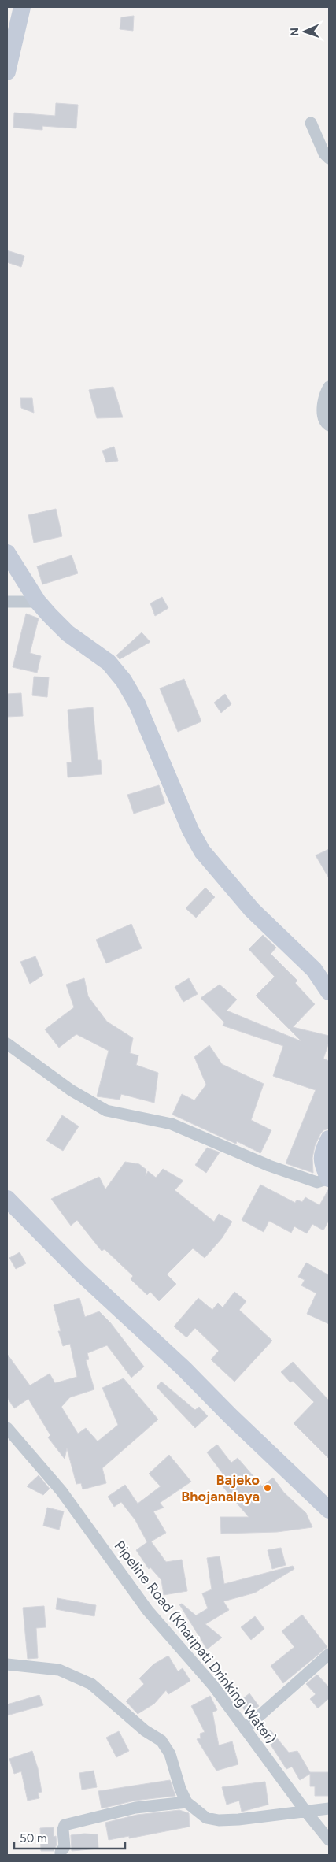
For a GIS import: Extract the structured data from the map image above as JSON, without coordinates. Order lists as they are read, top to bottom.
{
  "streets": {
    "street": ["Pipeline Road (Kharipati Drinking Water)"]
  },
  "places": ["Bajeko Bhojanalaya"],
  "scale_bar": "50 m",
  "north": "left"
}
